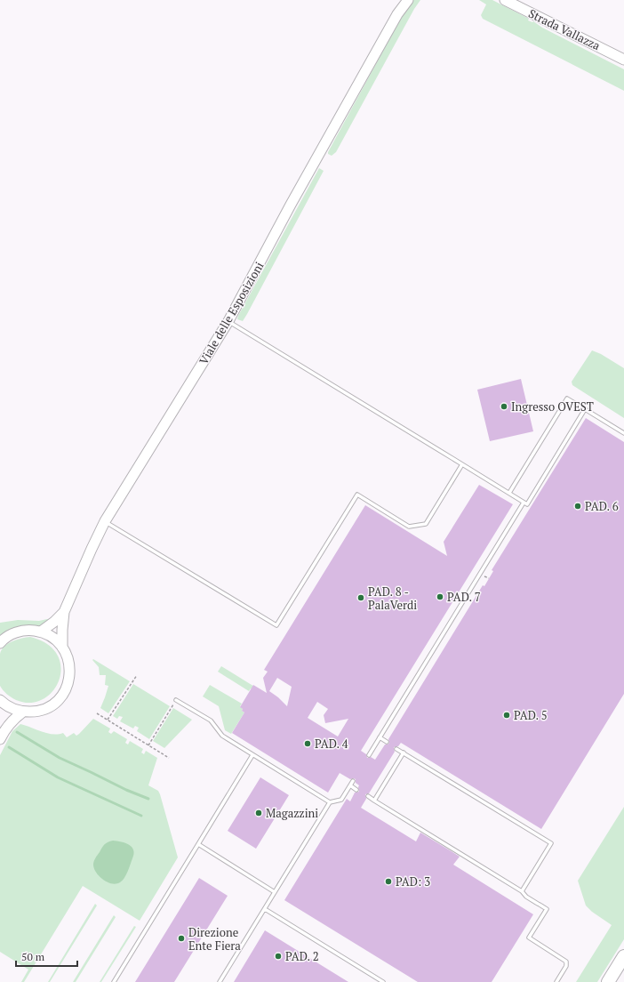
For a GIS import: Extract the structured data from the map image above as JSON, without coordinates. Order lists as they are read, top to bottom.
{
  "streets": {
    "street": ["Strada Vallazza", "Viale delle Esposizioni"]
  },
  "places": [
    "Ingresso OVEST",
    "PAD. 6",
    "PAD. 7",
    "PAD. 8 - PalaVerdi",
    "PAD. 5",
    "PAD. 4",
    "Magazzini",
    "PAD: 3",
    "Direzione Ente Fiera",
    "PAD. 2"
  ],
  "scale_bar": "50 m"
}
